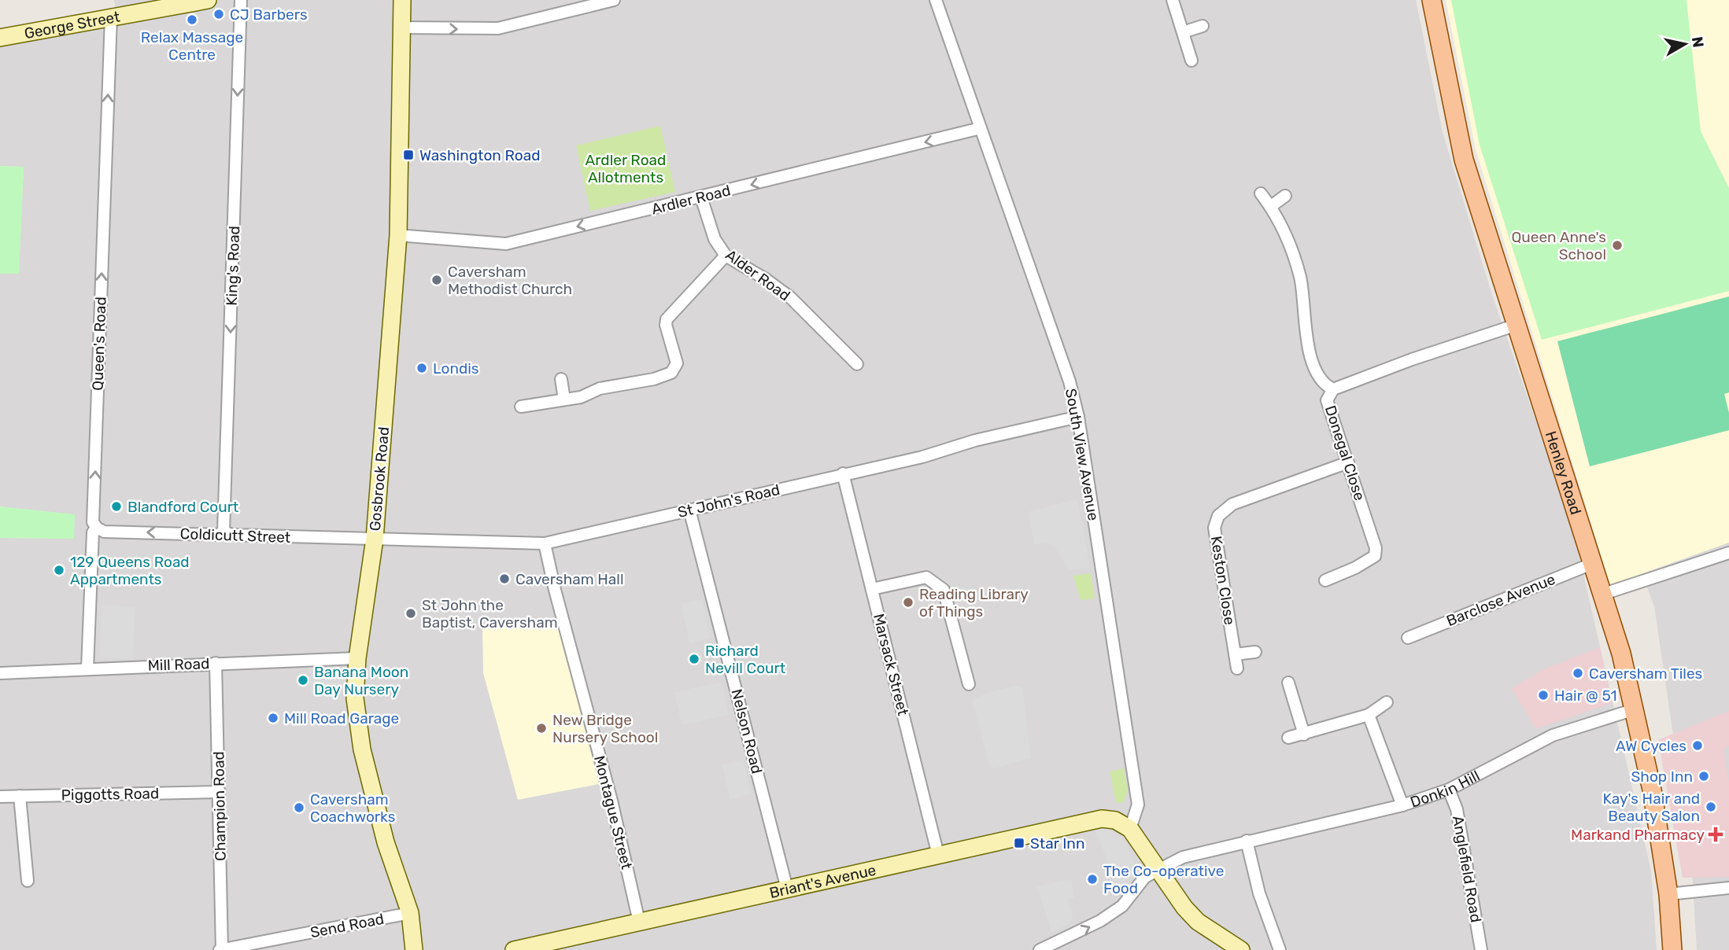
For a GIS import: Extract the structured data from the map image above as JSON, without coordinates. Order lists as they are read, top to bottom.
{
  "streets": {
    "main road": [
      "George Street",
      "Henley Road",
      "Gosbrook Road",
      "Briant's Avenue"
    ],
    "street": [
      "Ardler Road",
      "King's Road",
      "Alder Road",
      "Queen's Road",
      "Donegal Close",
      "South View Avenue",
      "St John's Road",
      "Coldicutt Street",
      "Keston Close",
      "Barclose Avenue",
      "Mill Road",
      "Marsack Street",
      "Nelson Road",
      "Donkin Hill",
      "Piggotts Road",
      "Champion Road",
      "Montague Street",
      "Anglefield Road",
      "Send Road"
    ]
  },
  "crossings": [
    ["George Street", "Queen's Road"],
    ["Ardler Road", "Alder Road"],
    ["Ardler Road", "South View Avenue"],
    ["Ardler Road", "Gosbrook Road"],
    ["King's Road", "Coldicutt Street"],
    ["Queen's Road", "Coldicutt Street"],
    ["Queen's Road", "Mill Road"],
    ["Donegal Close", "Henley Road"],
    ["Donegal Close", "Keston Close"],
    ["South View Avenue", "St John's Road"],
    ["South View Avenue", "Briant's Avenue"],
    ["Henley Road", "Barclose Avenue"],
    ["Henley Road", "Donkin Hill"],
    ["Gosbrook Road", "St John's Road"],
    ["Gosbrook Road", "Coldicutt Street"],
    ["Gosbrook Road", "Mill Road"],
    ["Gosbrook Road", "Send Road"],
    ["St John's Road", "Coldicutt Street"],
    ["St John's Road", "Marsack Street"],
    ["St John's Road", "Nelson Road"],
    ["St John's Road", "Montague Street"],
    ["Mill Road", "Champion Road"],
    ["Marsack Street", "Briant's Avenue"],
    ["Nelson Road", "Briant's Avenue"],
    ["Donkin Hill", "Anglefield Road"],
    ["Piggotts Road", "Champion Road"],
    ["Champion Road", "Send Road"],
    ["Montague Street", "Briant's Avenue"]
  ],
  "one_way": [
    "Ardler Road",
    "King's Road",
    "Queen's Road",
    "Coldicutt Street"
  ],
  "parks": ["Ardler Road Allotments"],
  "places": {
    "other": [
      "CJ Barbers",
      "Relax Massage Centre",
      "Queen Anne's School",
      "Caversham Methodist Church",
      "Londis",
      "Blandford Court",
      "129 Queens Road Appartments",
      "Caversham Hall",
      "Reading Library of Things",
      "St John the Baptist, Caversham",
      "Richard Nevill Court",
      "Caversham Tiles",
      "Banana Moon Day Nursery",
      "Hair @ 51",
      "Mill Road Garage",
      "New Bridge Nursery School",
      "AW Cycles",
      "Shop Inn",
      "Kay's Hair and Beauty Salon",
      "Caversham Coachworks",
      "The Co-operative Food"
    ],
    "transit": ["Washington Road", "Star Inn"],
    "health": ["Markand Pharmacy"]
  },
  "north": "right"
}
